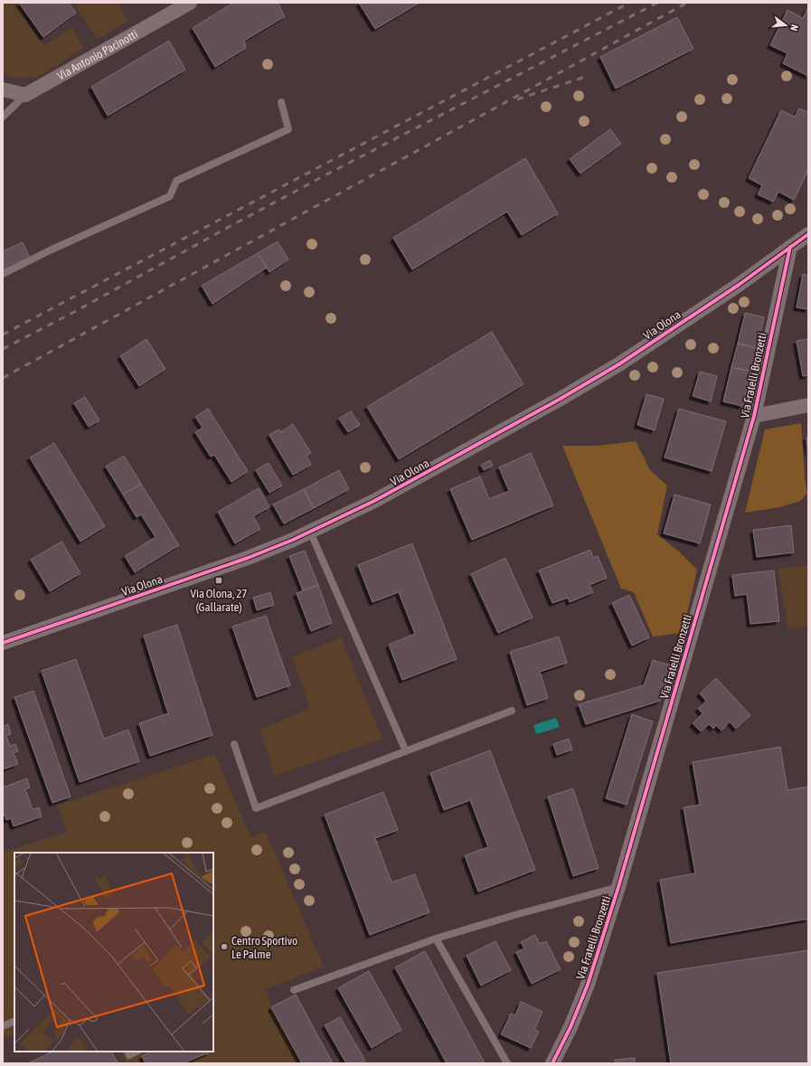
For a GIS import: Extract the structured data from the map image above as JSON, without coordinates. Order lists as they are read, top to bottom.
{
  "streets": {
    "street": ["Via Antonio Pacinotti", "Via Olona", "Via Fratelli Bronzetti"]
  },
  "crossings": [
    ["Via Olona", "Via Fratelli Bronzetti"]
  ],
  "places": {
    "transit": ["Via Olona, 27 (Gallarate)"],
    "other": ["Centro Sportivo Le Palme"]
  },
  "north": "right"
}
